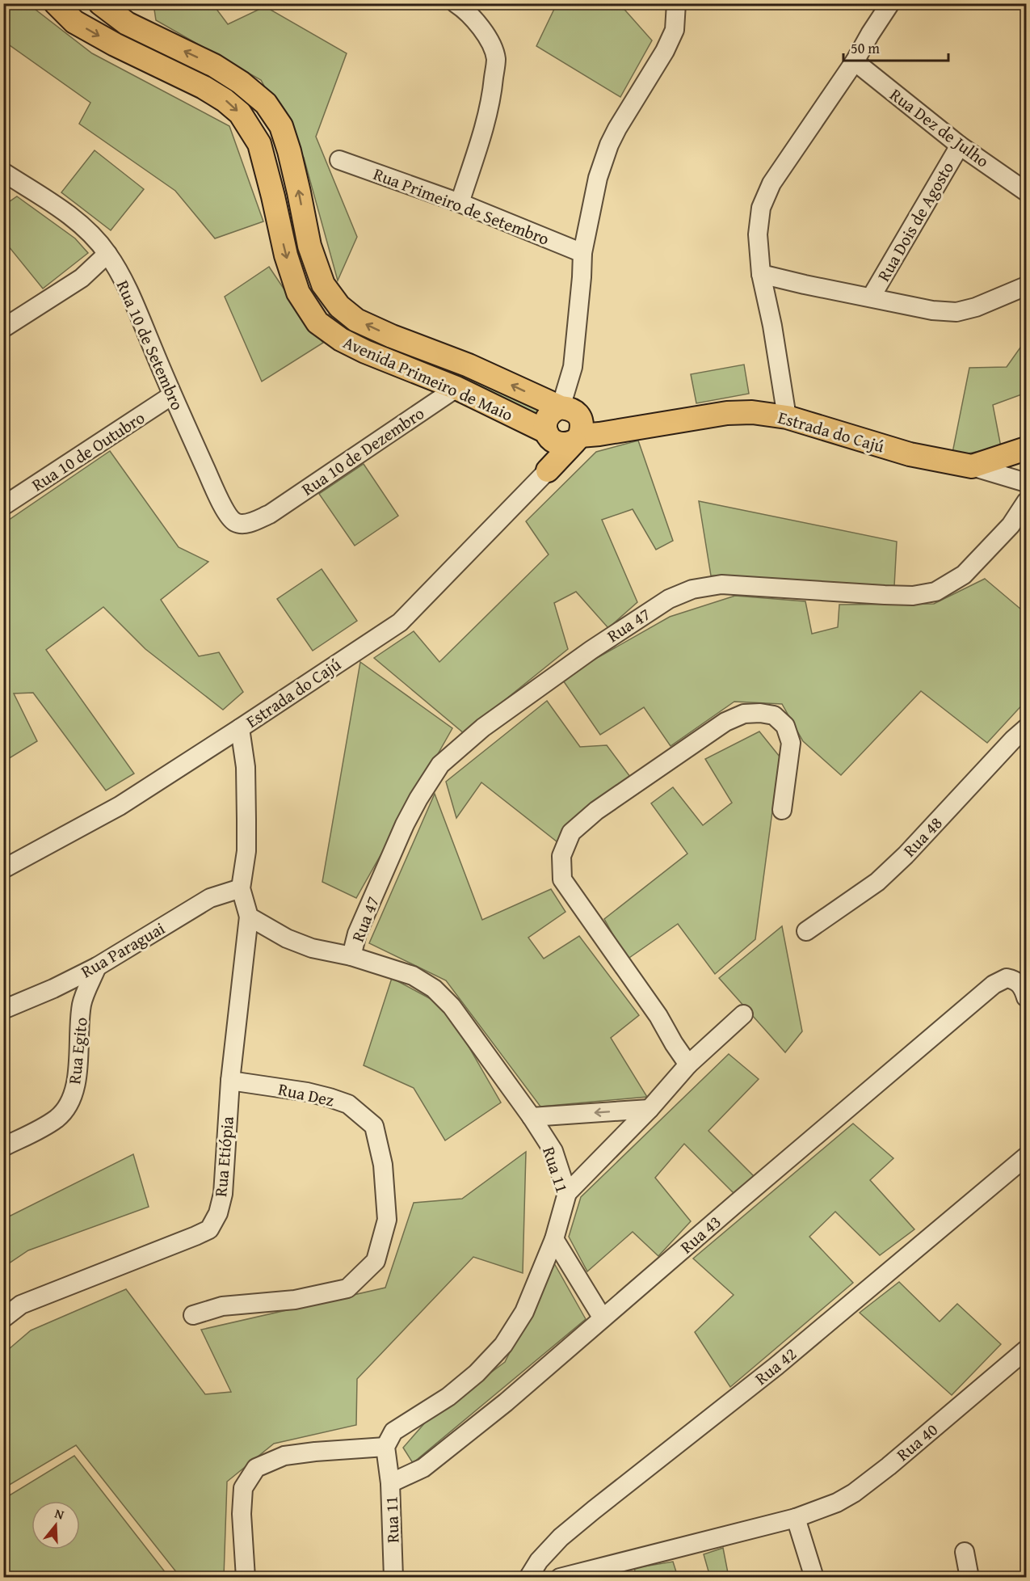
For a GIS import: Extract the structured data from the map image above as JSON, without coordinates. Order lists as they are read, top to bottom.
{
  "streets": {
    "main road": ["Avenida Primeiro de Maio", "Estrada do Cajú"],
    "street": [
      "Rua Dez de Julho",
      "Rua Primeiro de Setembro",
      "Rua Dois de Agosto",
      "Rua 10 de Setembro",
      "Rua 10 de Outubro",
      "Rua 10 de Dezembro",
      "Rua 47",
      "Rua 48",
      "Rua Paraguai",
      "Rua Egito",
      "Rua Dez",
      "Rua Etiópia",
      "Rua 11",
      "Rua 43",
      "Rua 42",
      "Rua 40"
    ]
  },
  "crossings": [
    ["Rua Dez de Julho", "Rua Dois de Agosto"],
    ["Rua 10 de Setembro", "Rua 10 de Outubro"],
    ["Rua 10 de Setembro", "Rua 10 de Dezembro"],
    ["Avenida Primeiro de Maio", "Estrada do Cajú"],
    ["Avenida Primeiro de Maio", "Rua 10 de Dezembro"],
    ["Rua 47", "Rua 11"],
    ["Rua Paraguai", "Rua Egito"],
    ["Rua Dez", "Rua Etiópia"],
    ["Rua Etiópia", "Rua 11"],
    ["Rua 11", "Rua 43"]
  ],
  "scale_bar": "50 m",
  "north": "top"
}
